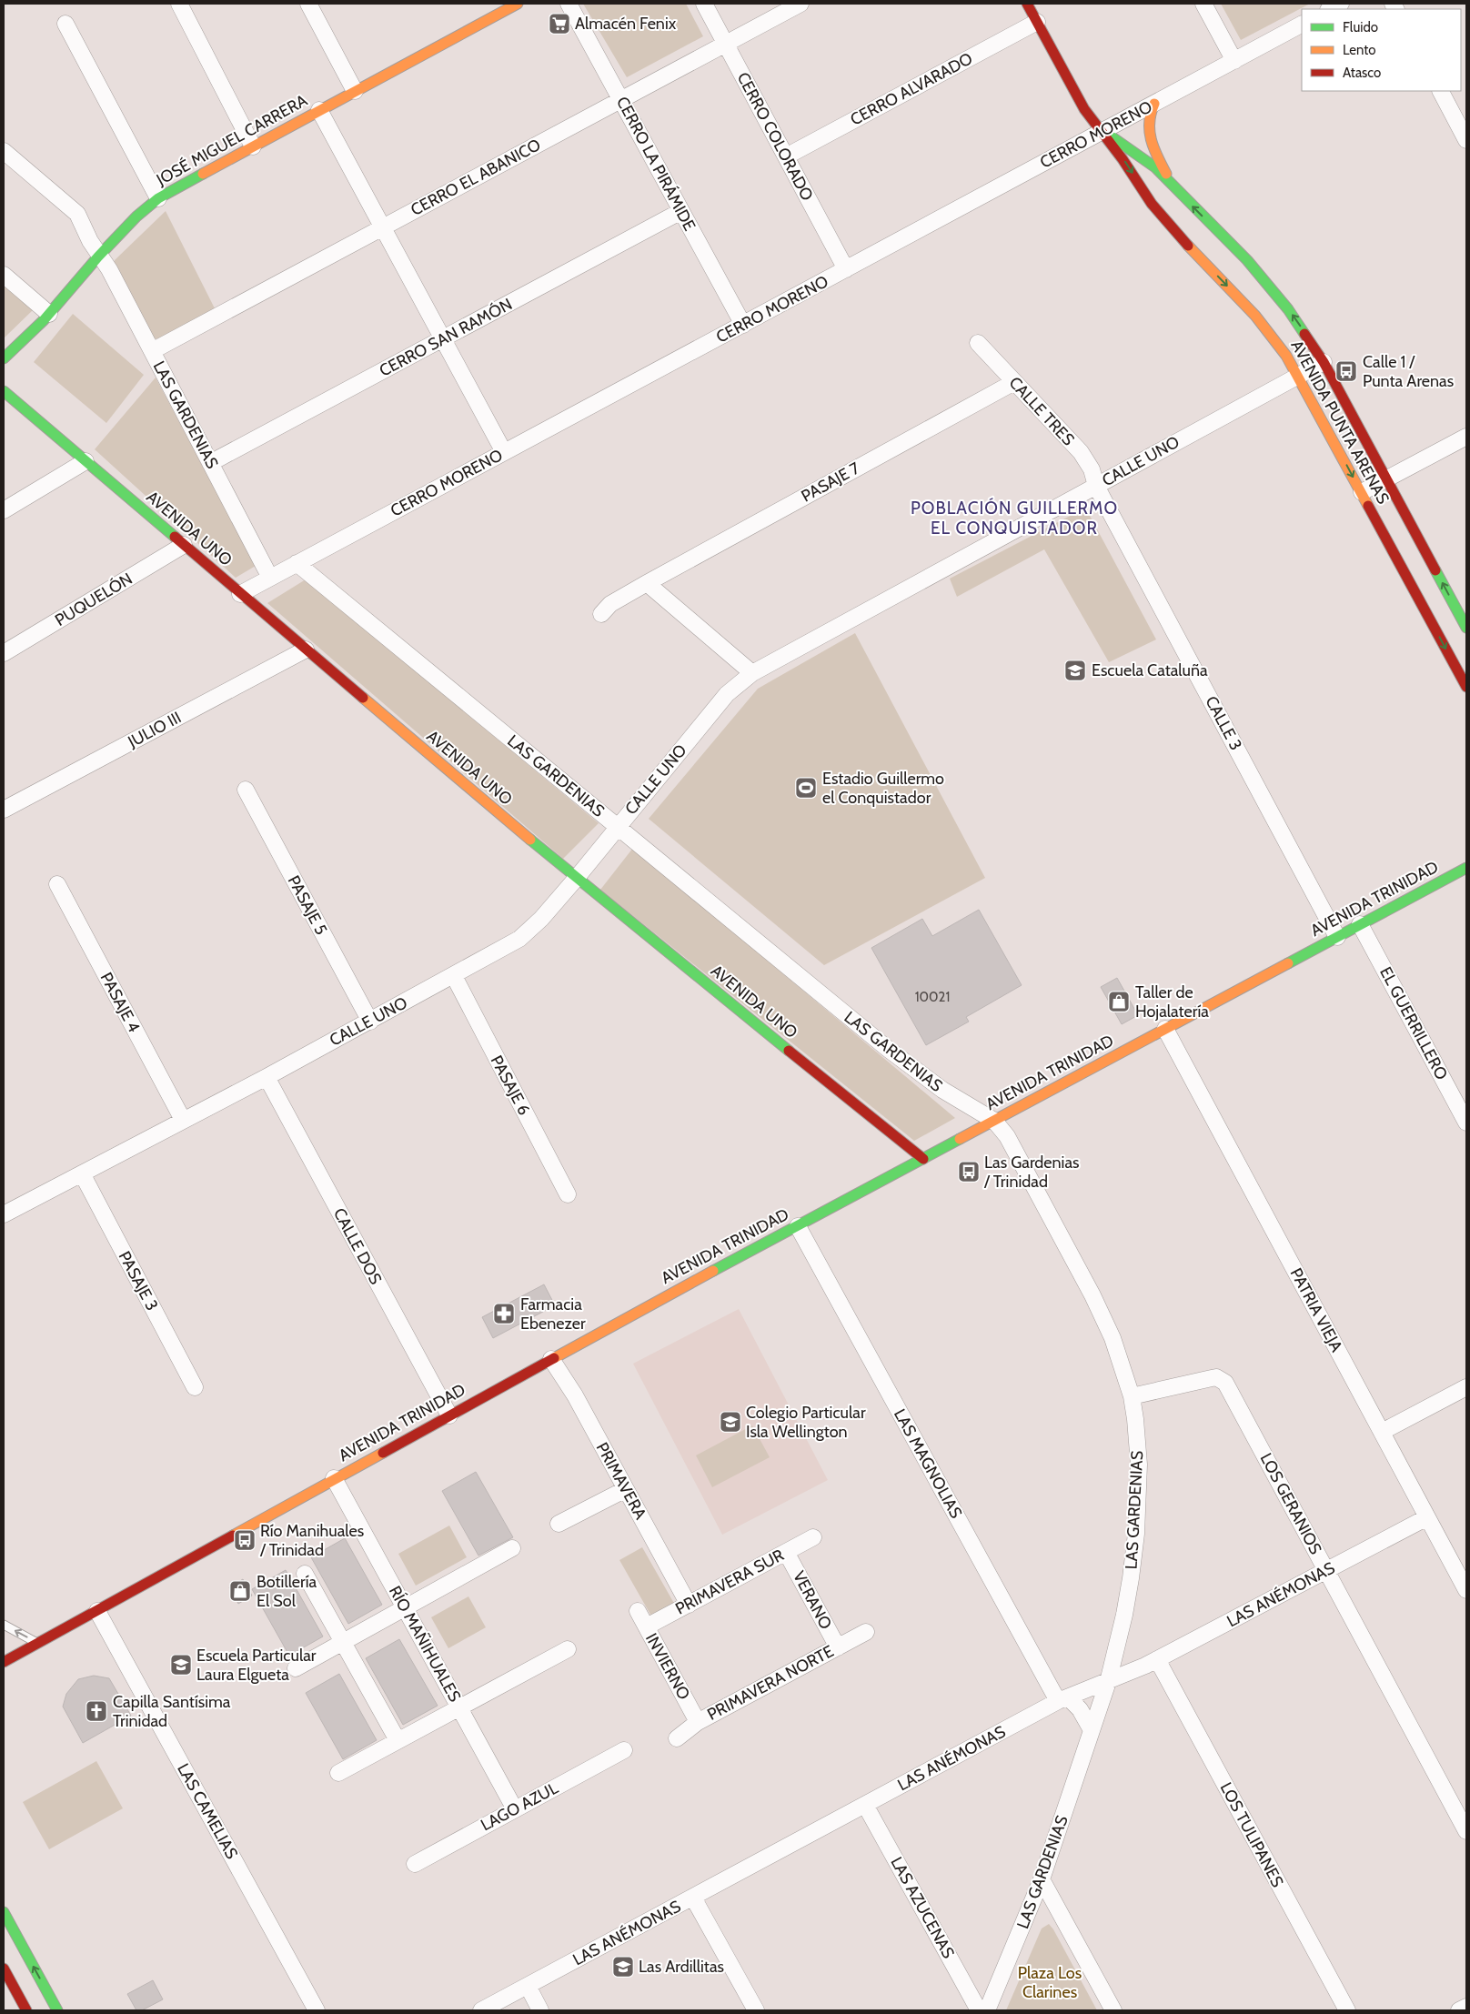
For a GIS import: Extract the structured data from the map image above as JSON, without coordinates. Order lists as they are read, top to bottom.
{
  "streets": {
    "main road": [
      "JOSÉ MIGUEL CARRERA",
      "AVENIDA PUNTA ARENAS",
      "AVENIDA UNO",
      "AVENIDA TRINIDAD"
    ],
    "street": [
      "CERRO ALVARADO",
      "CERRO MORENO",
      "CERRO COLORADO",
      "CERRO LA PIRÁMIDE",
      "CERRO EL ABANICO",
      "CERRO SAN RAMÓN",
      "CALLE TRES",
      "LAS GARDENIAS",
      "CALLE UNO",
      "PASAJE 7",
      "PUQUELÓN",
      "CALLE 3",
      "JULIO III",
      "PASAJE 5",
      "PASAJE 4",
      "EL GUERRILLERO",
      "PASAJE 6",
      "CALLE DOS",
      "PASAJE 3",
      "PATRIA VIEJA",
      "LAS MAGNOLIAS",
      "PRIMAVERA",
      "LOS GERANIOS",
      "PRIMAVERA SUR",
      "LAS ANÉMONAS",
      "VERANO",
      "RÍO MAÑIHUALES",
      "INVIERNO",
      "PRIMAVERA NORTE",
      "LAGO AZUL",
      "LAS CAMELIAS",
      "LOS TULIPANES",
      "LAS AZUCENAS"
    ]
  },
  "crossings": [
    ["CERRO ALVARADO", "CERRO COLORADO"],
    ["CERRO ALVARADO", "AVENIDA PUNTA ARENAS"],
    ["CERRO MORENO", "CERRO COLORADO"],
    ["CERRO MORENO", "CERRO LA PIRÁMIDE"],
    ["CERRO MORENO", "LAS GARDENIAS"],
    ["CERRO MORENO", "AVENIDA PUNTA ARENAS"],
    ["CERRO MORENO", "AVENIDA UNO"],
    ["CERRO COLORADO", "CERRO EL ABANICO"],
    ["JOSÉ MIGUEL CARRERA", "LAS GARDENIAS"],
    ["CERRO LA PIRÁMIDE", "CERRO EL ABANICO"],
    ["CERRO LA PIRÁMIDE", "CERRO SAN RAMÓN"],
    ["CERRO EL ABANICO", "LAS GARDENIAS"],
    ["CERRO SAN RAMÓN", "LAS GARDENIAS"],
    ["CALLE TRES", "CALLE UNO"],
    ["CALLE TRES", "PASAJE 7"],
    ["CALLE TRES", "CALLE 3"],
    ["LAS GARDENIAS", "CALLE UNO"],
    ["LAS GARDENIAS", "AVENIDA TRINIDAD"],
    ["LAS GARDENIAS", "LOS GERANIOS"],
    ["LAS GARDENIAS", "LAS ANÉMONAS"],
    ["AVENIDA PUNTA ARENAS", "CALLE UNO"],
    ["CALLE UNO", "AVENIDA UNO"],
    ["CALLE UNO", "CALLE 3"],
    ["CALLE UNO", "PASAJE 5"],
    ["CALLE UNO", "PASAJE 4"],
    ["CALLE UNO", "PASAJE 6"],
    ["CALLE UNO", "CALLE DOS"],
    ["CALLE UNO", "PASAJE 3"],
    ["AVENIDA UNO", "PUQUELÓN"],
    ["AVENIDA UNO", "JULIO III"],
    ["AVENIDA UNO", "AVENIDA TRINIDAD"],
    ["CALLE 3", "AVENIDA TRINIDAD"],
    ["AVENIDA TRINIDAD", "EL GUERRILLERO"],
    ["AVENIDA TRINIDAD", "CALLE DOS"],
    ["AVENIDA TRINIDAD", "PATRIA VIEJA"],
    ["AVENIDA TRINIDAD", "LAS MAGNOLIAS"],
    ["AVENIDA TRINIDAD", "PRIMAVERA"],
    ["AVENIDA TRINIDAD", "RÍO MAÑIHUALES"],
    ["AVENIDA TRINIDAD", "LAS CAMELIAS"],
    ["PATRIA VIEJA", "LAS ANÉMONAS"],
    ["LAS MAGNOLIAS", "LAS ANÉMONAS"],
    ["PRIMAVERA", "PRIMAVERA SUR"],
    ["LOS GERANIOS", "LAS ANÉMONAS"],
    ["PRIMAVERA SUR", "VERANO"],
    ["PRIMAVERA SUR", "INVIERNO"],
    ["LAS ANÉMONAS", "LOS TULIPANES"],
    ["LAS ANÉMONAS", "LAS AZUCENAS"],
    ["VERANO", "PRIMAVERA NORTE"],
    ["RÍO MAÑIHUALES", "LAGO AZUL"],
    ["INVIERNO", "PRIMAVERA NORTE"]
  ],
  "districts": ["POBLACIÓN GUILLERMO EL CONQUISTADOR"],
  "parks": ["Plaza Los Clarines"],
  "places": {
    "supermarket": ["Almacén Fenix"],
    "bus stop": ["Calle 1 / Punta Arenas", "Las Gardenias / Trinidad", "Río Manihuales / Trinidad"],
    "school or university": [
      "Escuela Cataluña",
      "Colegio Particular Isla Wellington",
      "Escuela Particular Laura Elgueta",
      "Las Ardillitas"
    ],
    "sports": ["Estadio Guillermo el Conquistador"],
    "shop": ["Taller de Hojalatería", "Botillería El Sol"],
    "pharmacy": ["Farmacia Ebenezer"],
    "church": ["Capilla Santísima Trinidad"]
  },
  "house_numbers": ["10021"],
  "legend": ["Fluido", "Lento", "Atasco"]
}
